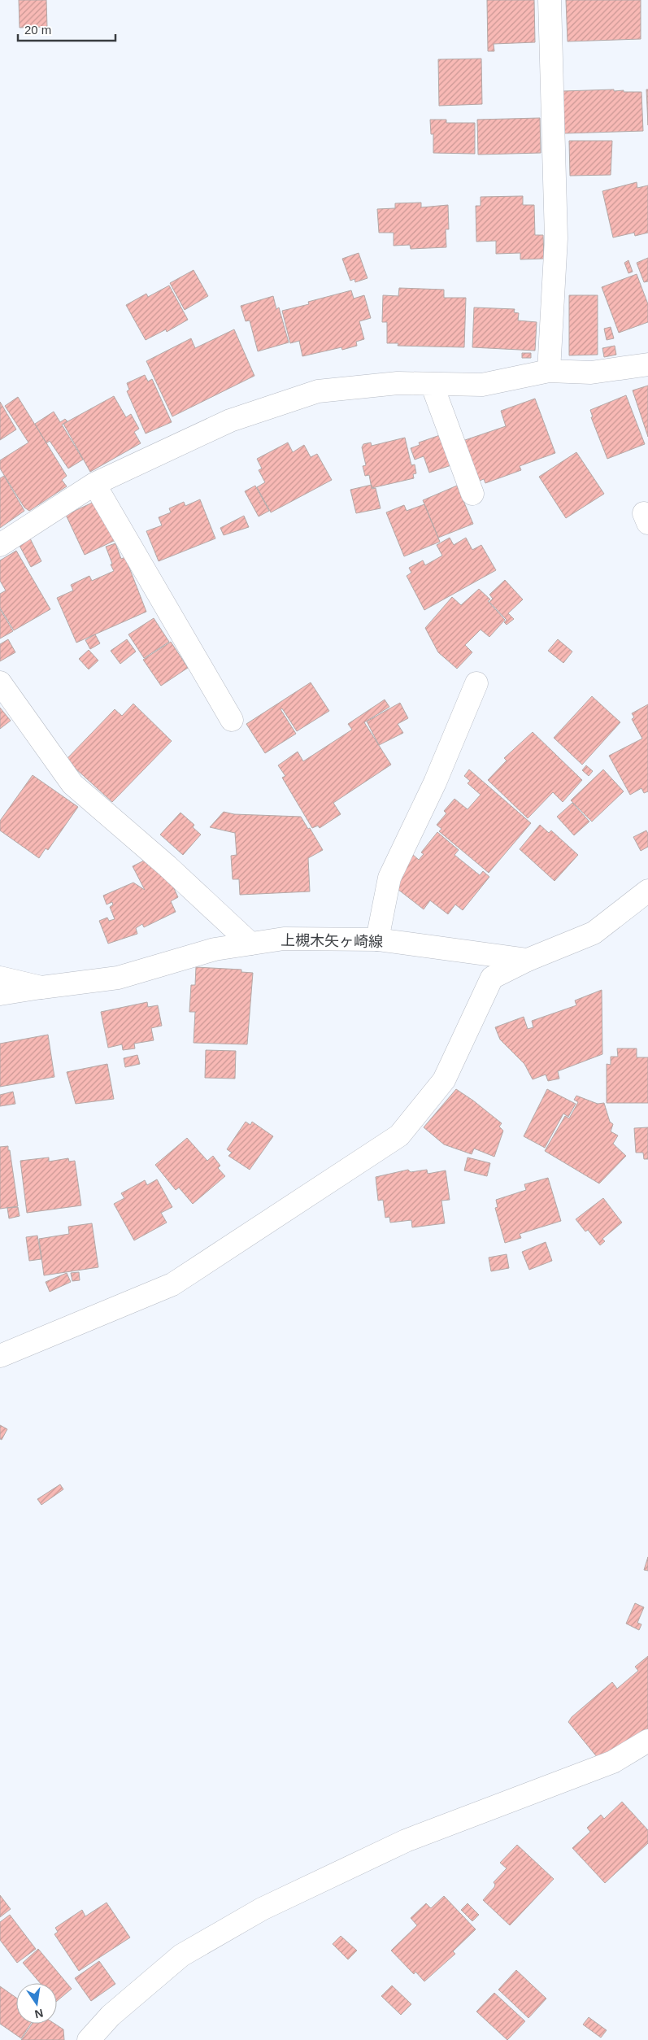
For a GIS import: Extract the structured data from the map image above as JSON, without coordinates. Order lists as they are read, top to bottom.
{
  "streets": {
    "street": ["上槻木矢ヶ崎線"]
  },
  "scale_bar": "20 m",
  "north": "bottom"
}
